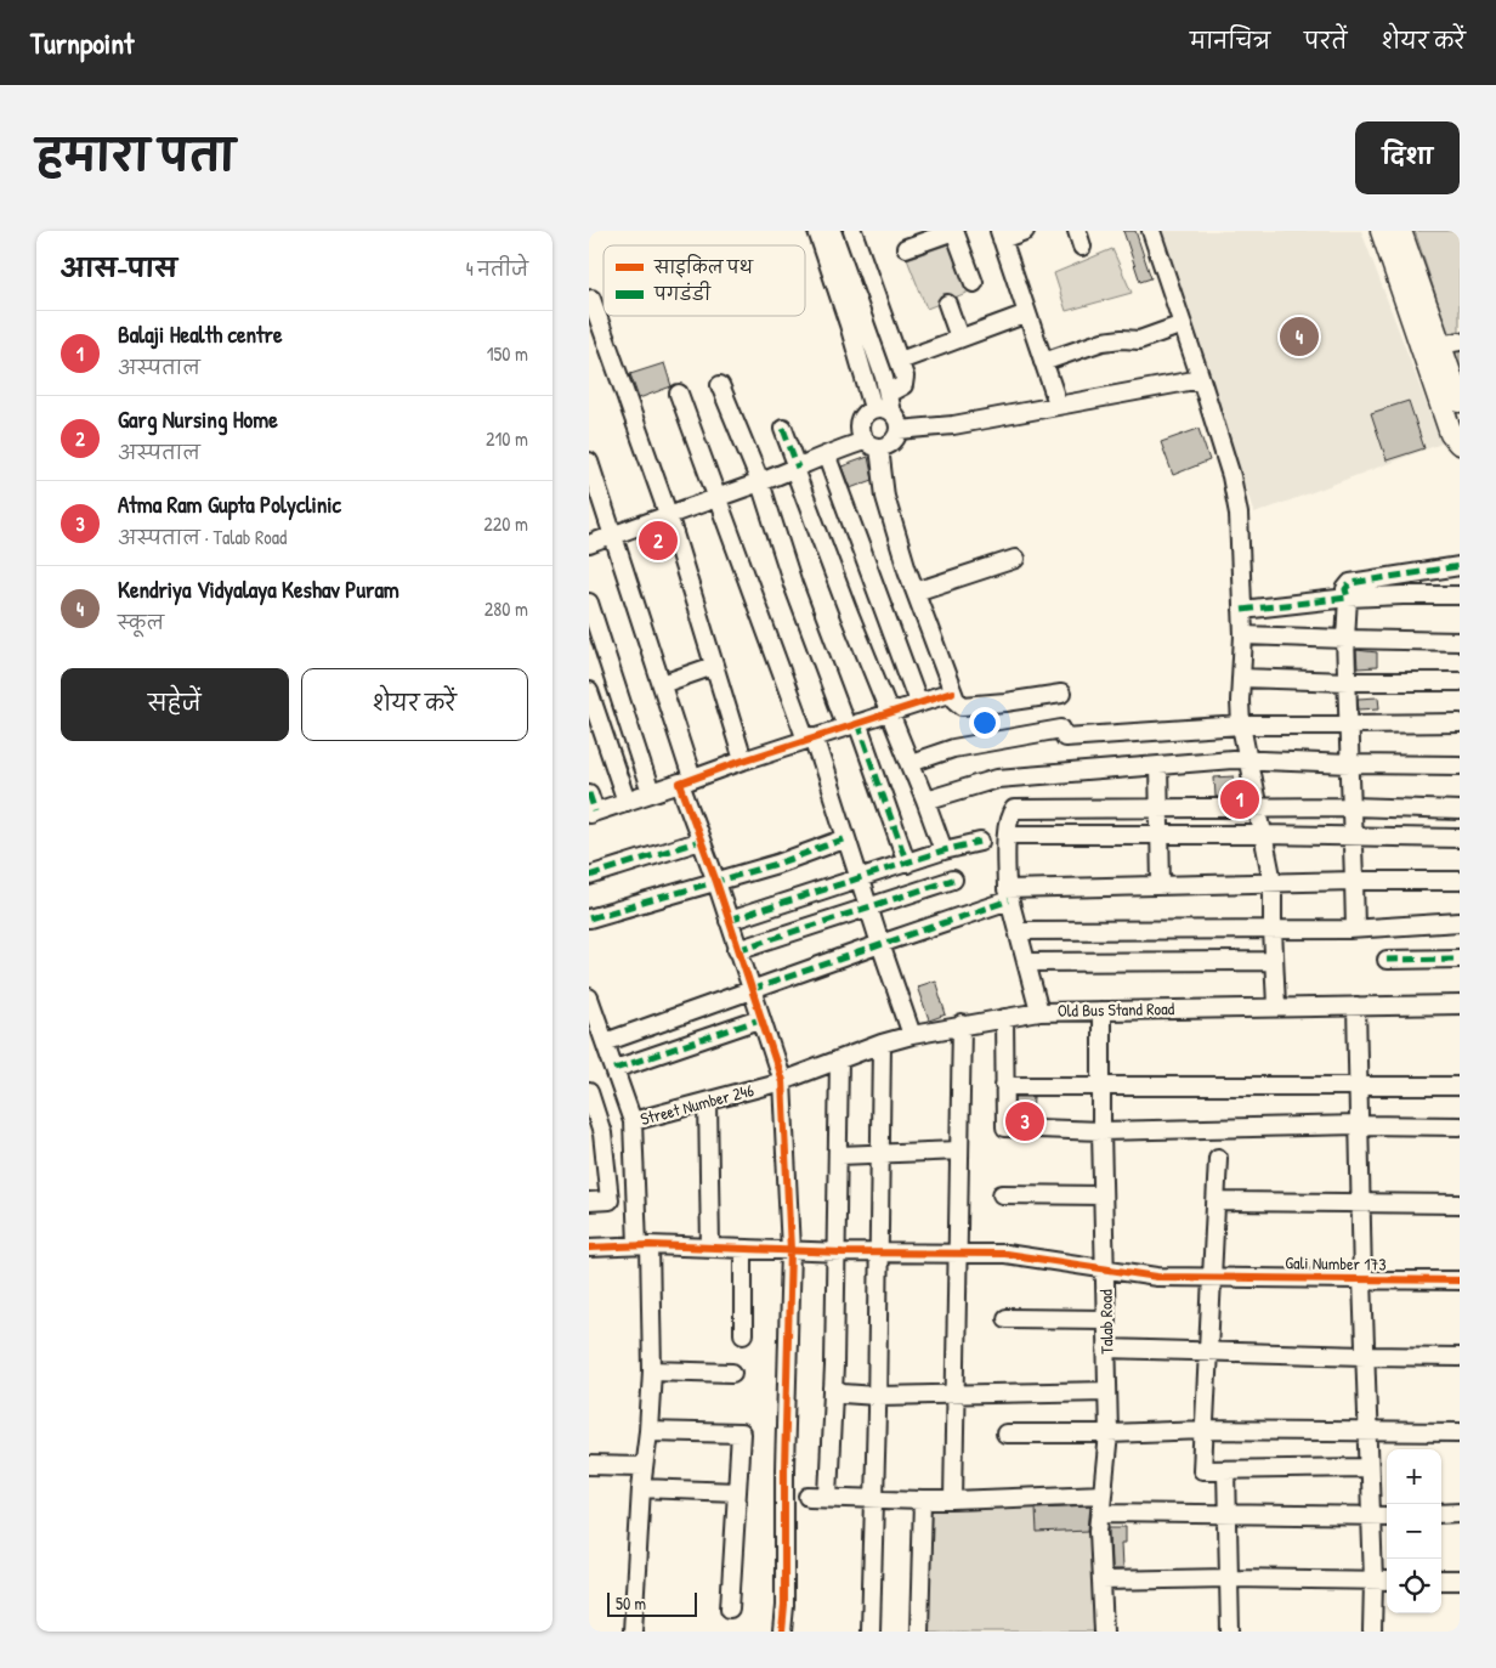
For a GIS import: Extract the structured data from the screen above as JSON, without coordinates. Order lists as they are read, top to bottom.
{
  "streets": {
    "street": [
      "Old Bus Stand Road",
      "Street Number 246",
      "Gali Number 173",
      "Talab Road"
    ]
  },
  "crossings": [
    ["Old Bus Stand Road", "Street Number 246"],
    ["Old Bus Stand Road", "Talab Road"],
    ["Gali Number 173", "Talab Road"]
  ],
  "legend": ["साइकिल पथ", "पगडंडी"],
  "scale_bar": "50 m",
  "page": {
    "header": "Turnpoint",
    "nav": ["मानचित्र", "परतें", "शेयर करें"],
    "title": "हमारा पता",
    "buttons": [
      "दिशा",
      ["सहेजें", "शेयर करें"]
    ],
    "heading": ["आस-पास", "4 नतीजे"],
    "list": [
      {
        "mark": "1",
        "name": "Balaji Health centre",
        "note": "अस्पताल",
        "value": "150 m"
      },
      {
        "mark": "2",
        "name": "Garg Nursing Home",
        "note": "अस्पताल",
        "value": "210 m"
      },
      {
        "mark": "3",
        "name": "Atma Ram Gupta Polyclinic",
        "note": "अस्पताल · Talab Road",
        "value": "220 m"
      },
      {
        "mark": "4",
        "name": "Kendriya Vidyalaya Keshav Puram",
        "note": "स्कूल",
        "value": "280 m"
      }
    ],
    "pins": [
      "4",
      "2",
      "1",
      "3"
    ],
    "map_buttons": ["+", "−"],
    "scale": "50 m"
  }
}
